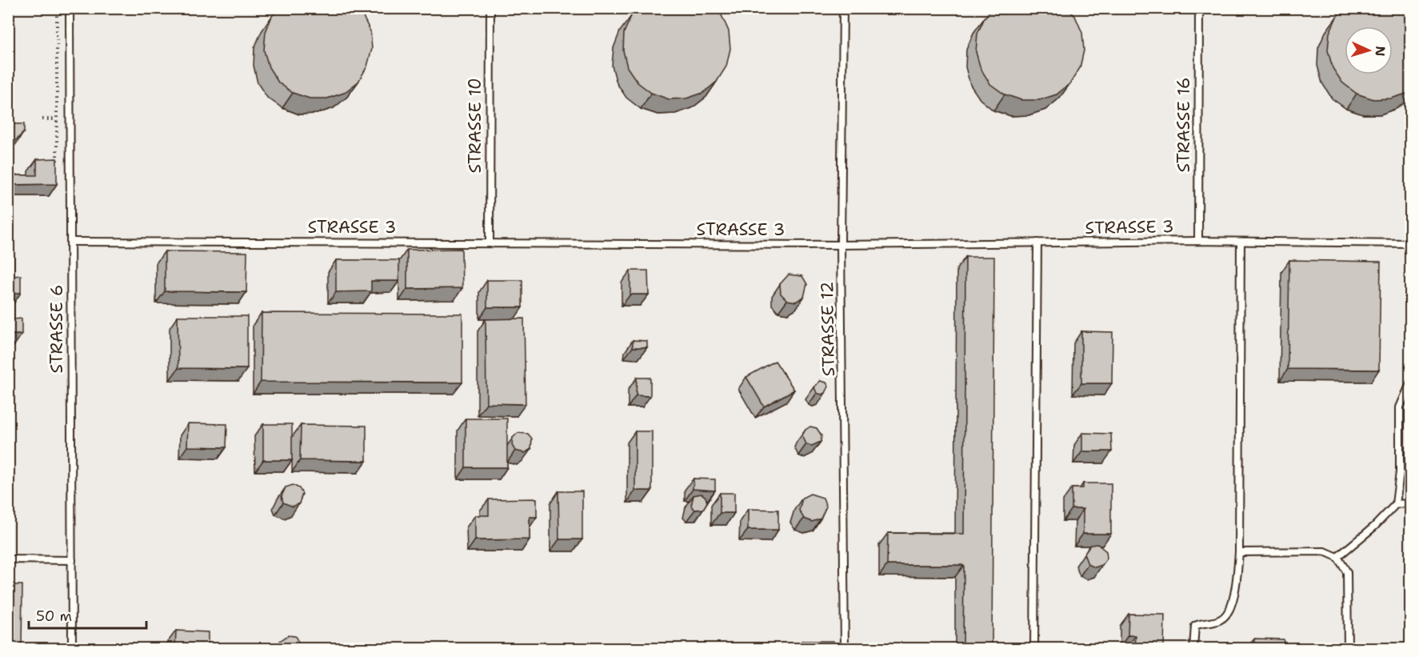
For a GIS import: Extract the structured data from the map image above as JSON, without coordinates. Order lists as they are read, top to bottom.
{
  "streets": {
    "lane": [
      "STRASSE 16",
      "STRASSE 10",
      "STRASSE 3",
      "STRASSE 6",
      "STRASSE 12"
    ]
  },
  "crossings": [
    ["STRASSE 16", "STRASSE 3"],
    ["STRASSE 10", "STRASSE 3"],
    ["STRASSE 3", "STRASSE 6"],
    ["STRASSE 3", "STRASSE 12"]
  ],
  "scale_bar": "50 m",
  "north": "right"
}
